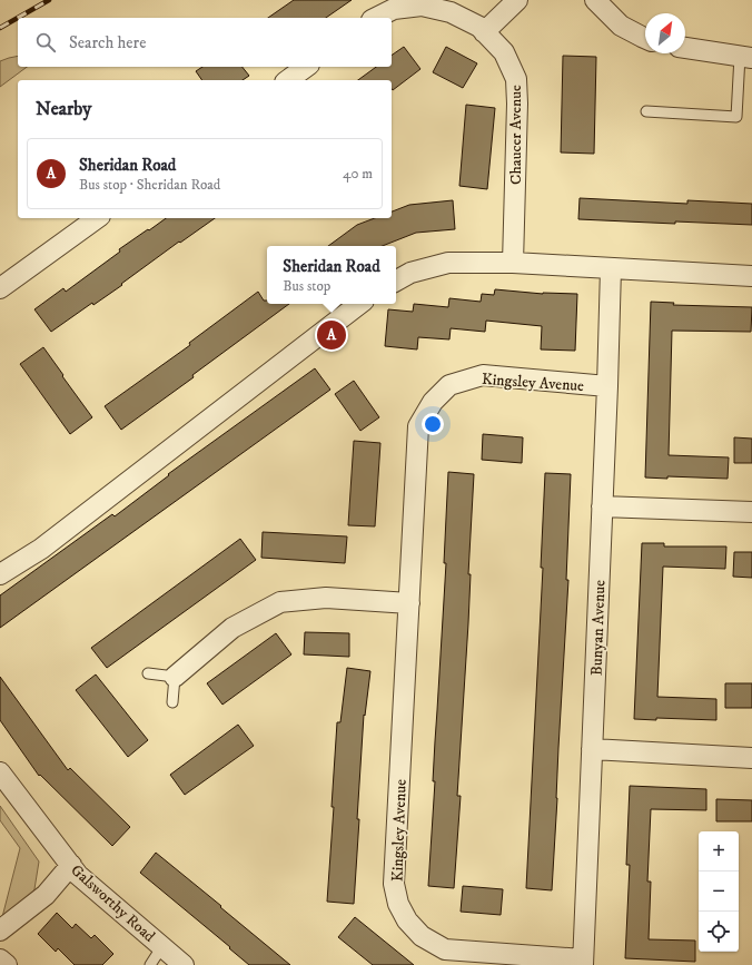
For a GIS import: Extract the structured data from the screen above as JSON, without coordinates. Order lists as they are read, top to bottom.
{
  "streets": {
    "street": [
      "Chaucer Avenue",
      "Kingsley Avenue",
      "Bunyan Avenue",
      "Galsworthy Road"
    ]
  },
  "crossings": [
    ["Kingsley Avenue", "Bunyan Avenue"]
  ],
  "north": "top right",
  "page": {
    "search": "Search here",
    "heading": "Nearby",
    "list": [
      {
        "mark": "A",
        "name": "Sheridan Road",
        "note": "Bus stop · Sheridan Road",
        "value": "40 m"
      }
    ],
    "popup": ["Sheridan Road", "Bus stop"],
    "pins": "A",
    "map_buttons": ["+", "−"]
  }
}
